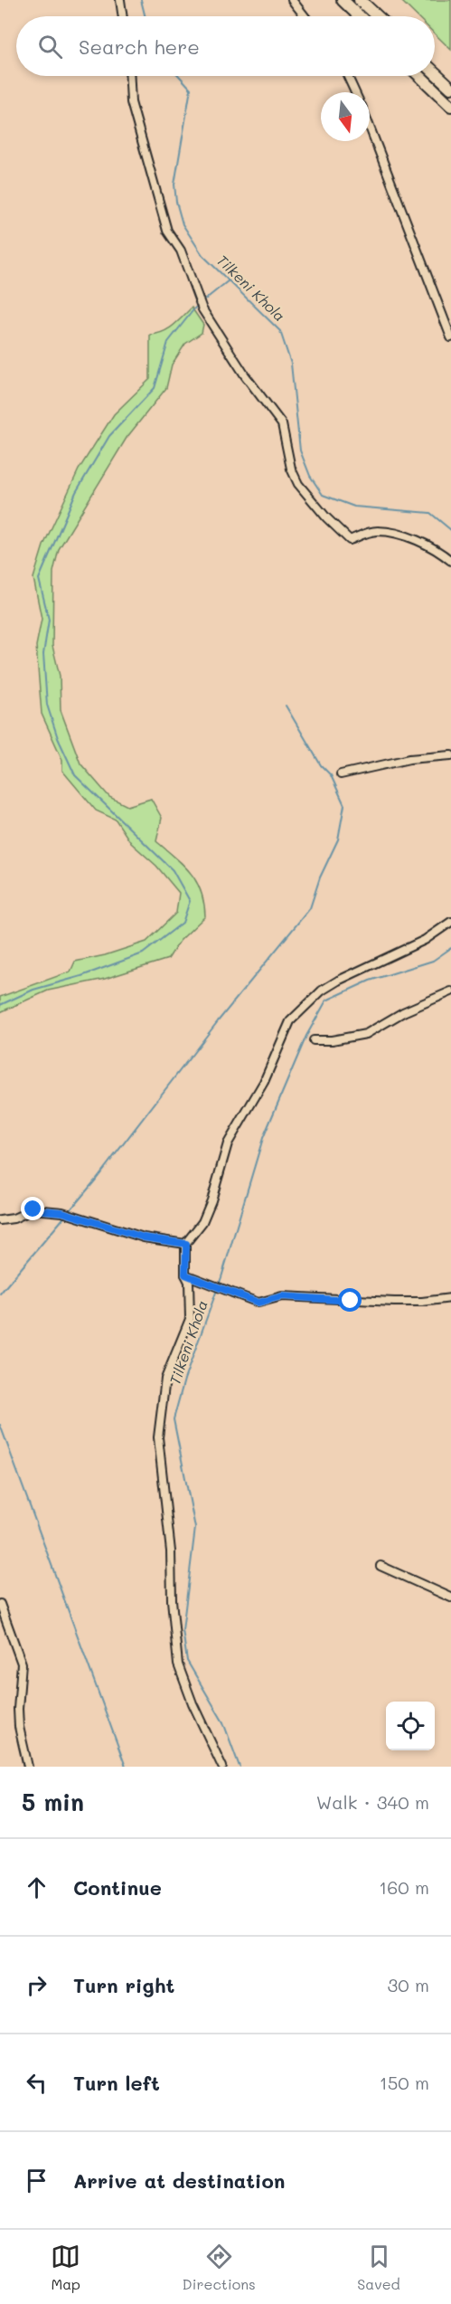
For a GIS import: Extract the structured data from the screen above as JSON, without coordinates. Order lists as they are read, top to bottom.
{
  "water": ["Tilkeni Khola"],
  "north": "bottom",
  "page": {
    "search": "Search here",
    "heading": ["5 min", "Walk · 340 m"],
    "list": [
      ["Continue", "160 m"],
      ["Turn right", "30 m"],
      ["Turn left", "150 m"],
      "Arrive at destination"
    ],
    "nav": ["Map", "Directions", "Saved"]
  }
}
